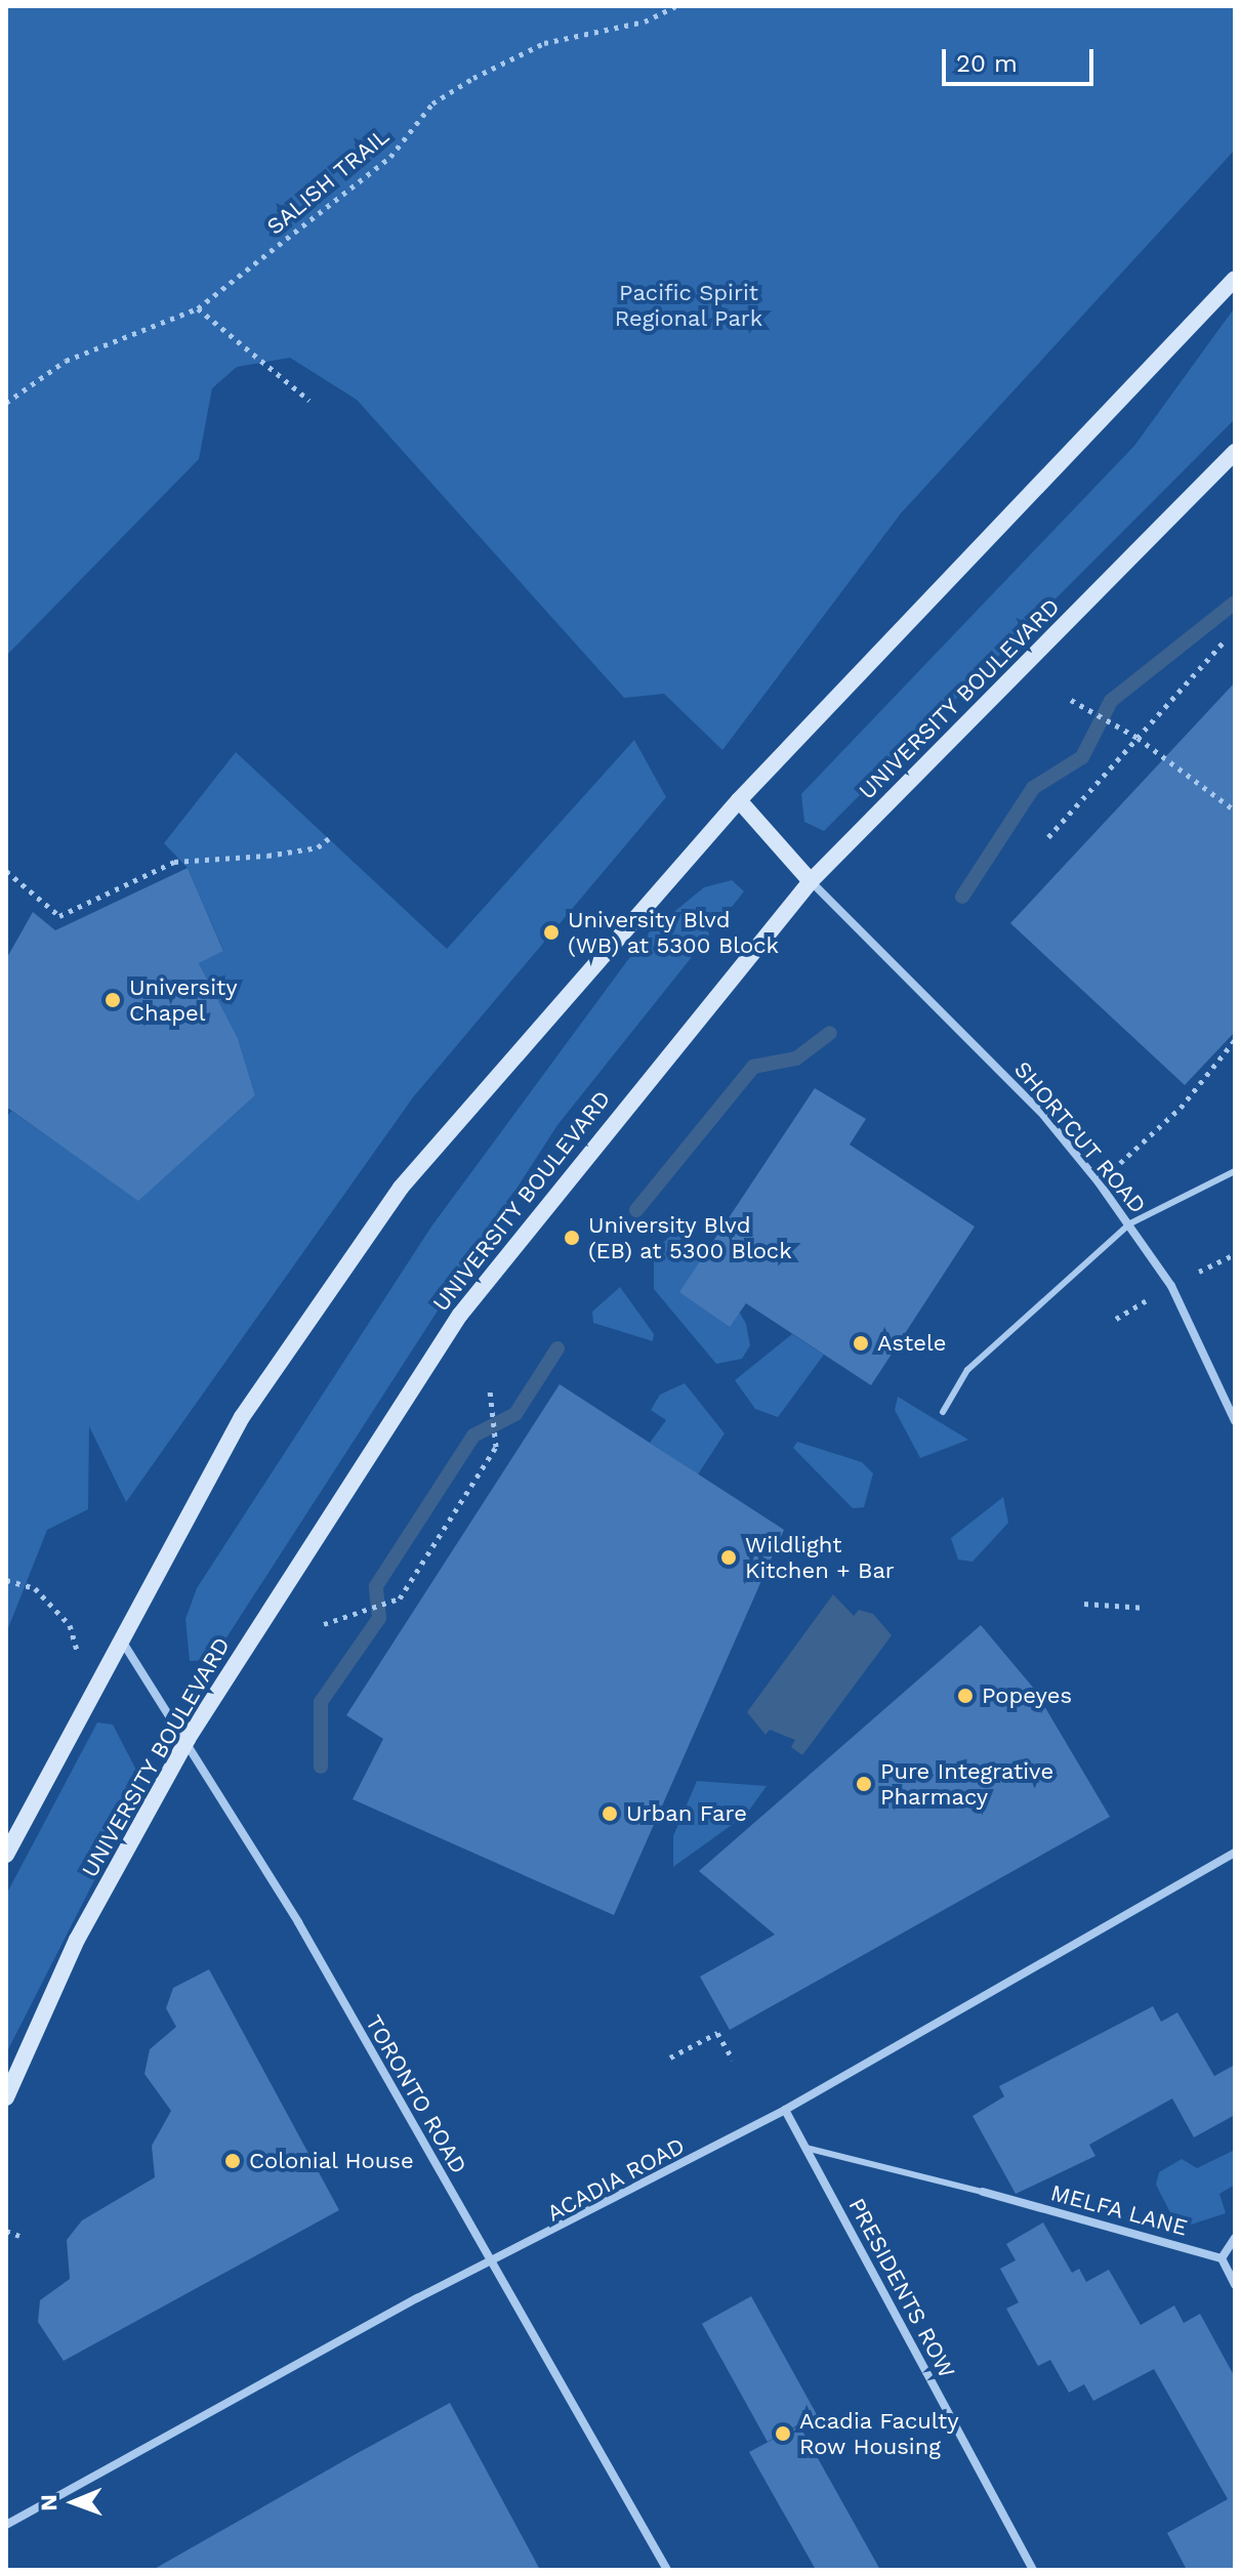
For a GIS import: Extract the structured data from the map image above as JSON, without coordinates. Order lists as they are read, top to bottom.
{
  "streets": {
    "main road": ["UNIVERSITY BOULEVARD"],
    "street": [
      "SHORTCUT ROAD",
      "TORONTO ROAD",
      "ACADIA ROAD",
      "MELFA LANE",
      "PRESIDENTS ROW"
    ],
    "path": ["SALISH TRAIL"]
  },
  "crossings": [
    ["UNIVERSITY BOULEVARD", "SHORTCUT ROAD"],
    ["UNIVERSITY BOULEVARD", "TORONTO ROAD"],
    ["TORONTO ROAD", "ACADIA ROAD"],
    ["ACADIA ROAD", "PRESIDENTS ROW"]
  ],
  "parks": ["Pacific Spirit Regional Park"],
  "places": [
    "University Blvd (WB) at 5300 Block",
    "University Chapel",
    "University Blvd (EB) at 5300 Block",
    "Astele",
    "Wildlight Kitchen + Bar",
    "Popeyes",
    "Pure Integrative Pharmacy",
    "Urban Fare",
    "Colonial House",
    "Acadia Faculty Row Housing"
  ],
  "scale_bar": "20 m",
  "north": "left"
}
